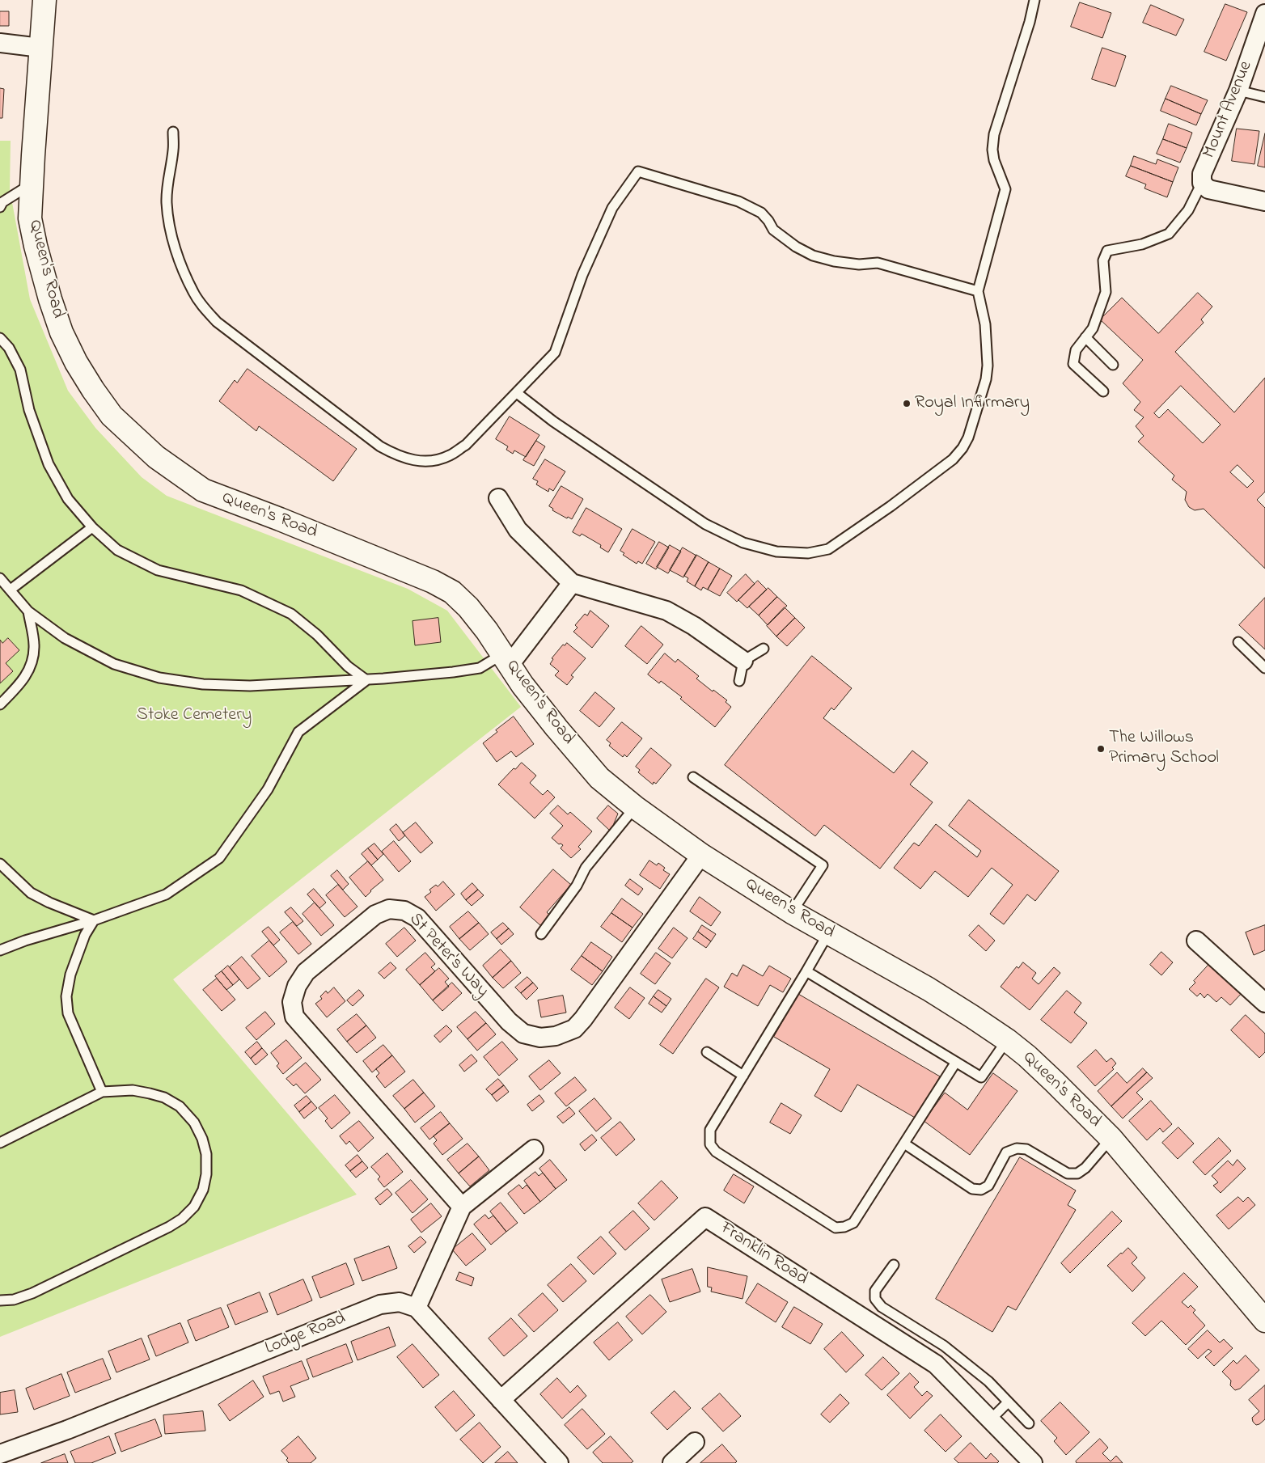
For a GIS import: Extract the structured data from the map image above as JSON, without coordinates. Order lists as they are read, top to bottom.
{
  "streets": {
    "street": [
      "Mount Avenue",
      "Queen's Road",
      "St Peter's Way",
      "Franklin Road",
      "Lodge Road"
    ]
  },
  "crossings": [
    ["Queen's Road", "St Peter's Way"]
  ],
  "parks": ["Stoke Cemetery"],
  "places": ["Royal Infirmary", "The Willows Primary School"]
}
